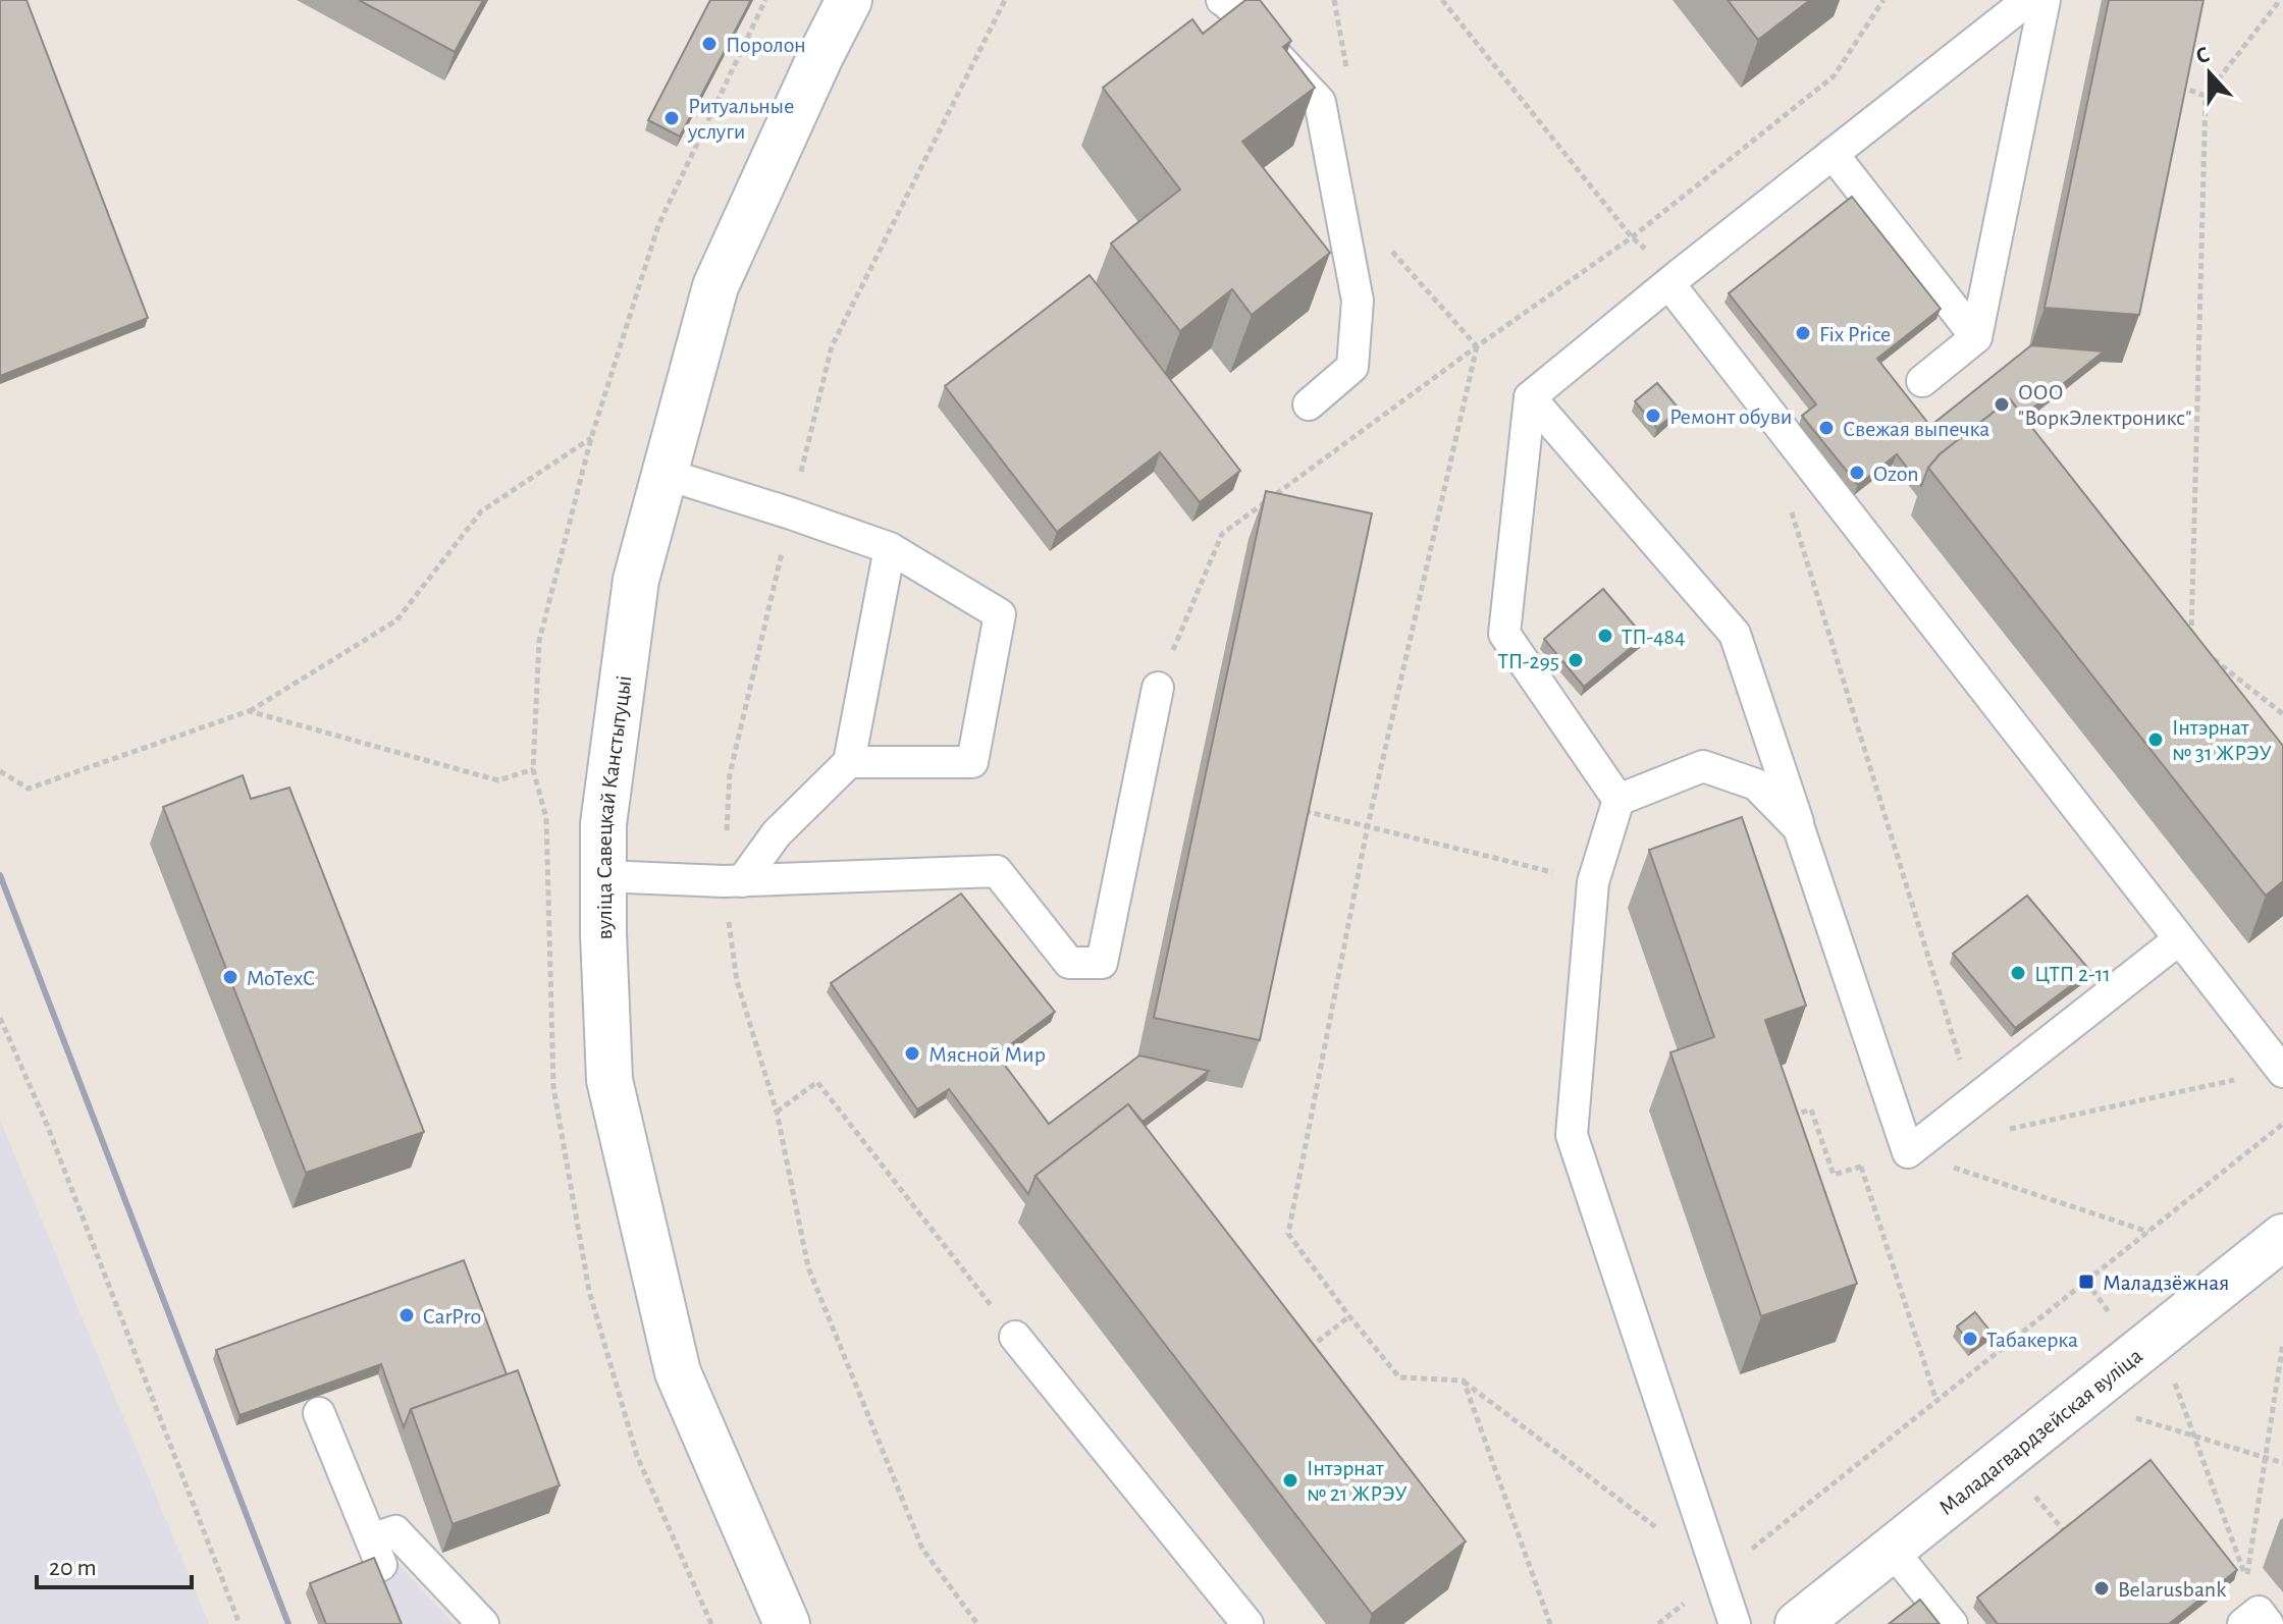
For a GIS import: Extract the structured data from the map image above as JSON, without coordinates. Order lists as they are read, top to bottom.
{
  "streets": {
    "main road": ["вуліца Савецкай Канстытуцыі", "Маладагвардзейская вуліца"]
  },
  "places": {
    "other": [
      "Поролон",
      "Ритуальные услуги",
      "Fix Price",
      "ООО \"ВоркЭлектроникс\"",
      "Ремонт обуви",
      "Свежая выпечка",
      "Ozon",
      "ТП-484",
      "ТП-295",
      "Інтэрнат № 31 ЖРЭУ",
      "ЦТП 2-11",
      "MoTexC",
      "Мясной Мир",
      "CarPro",
      "Табакерка",
      "Інтэрнат № 21 ЖРЭУ",
      "Belarusbank"
    ],
    "transit": ["Маладзёжная"]
  },
  "scale_bar": "20 m",
  "north": "top"
}
